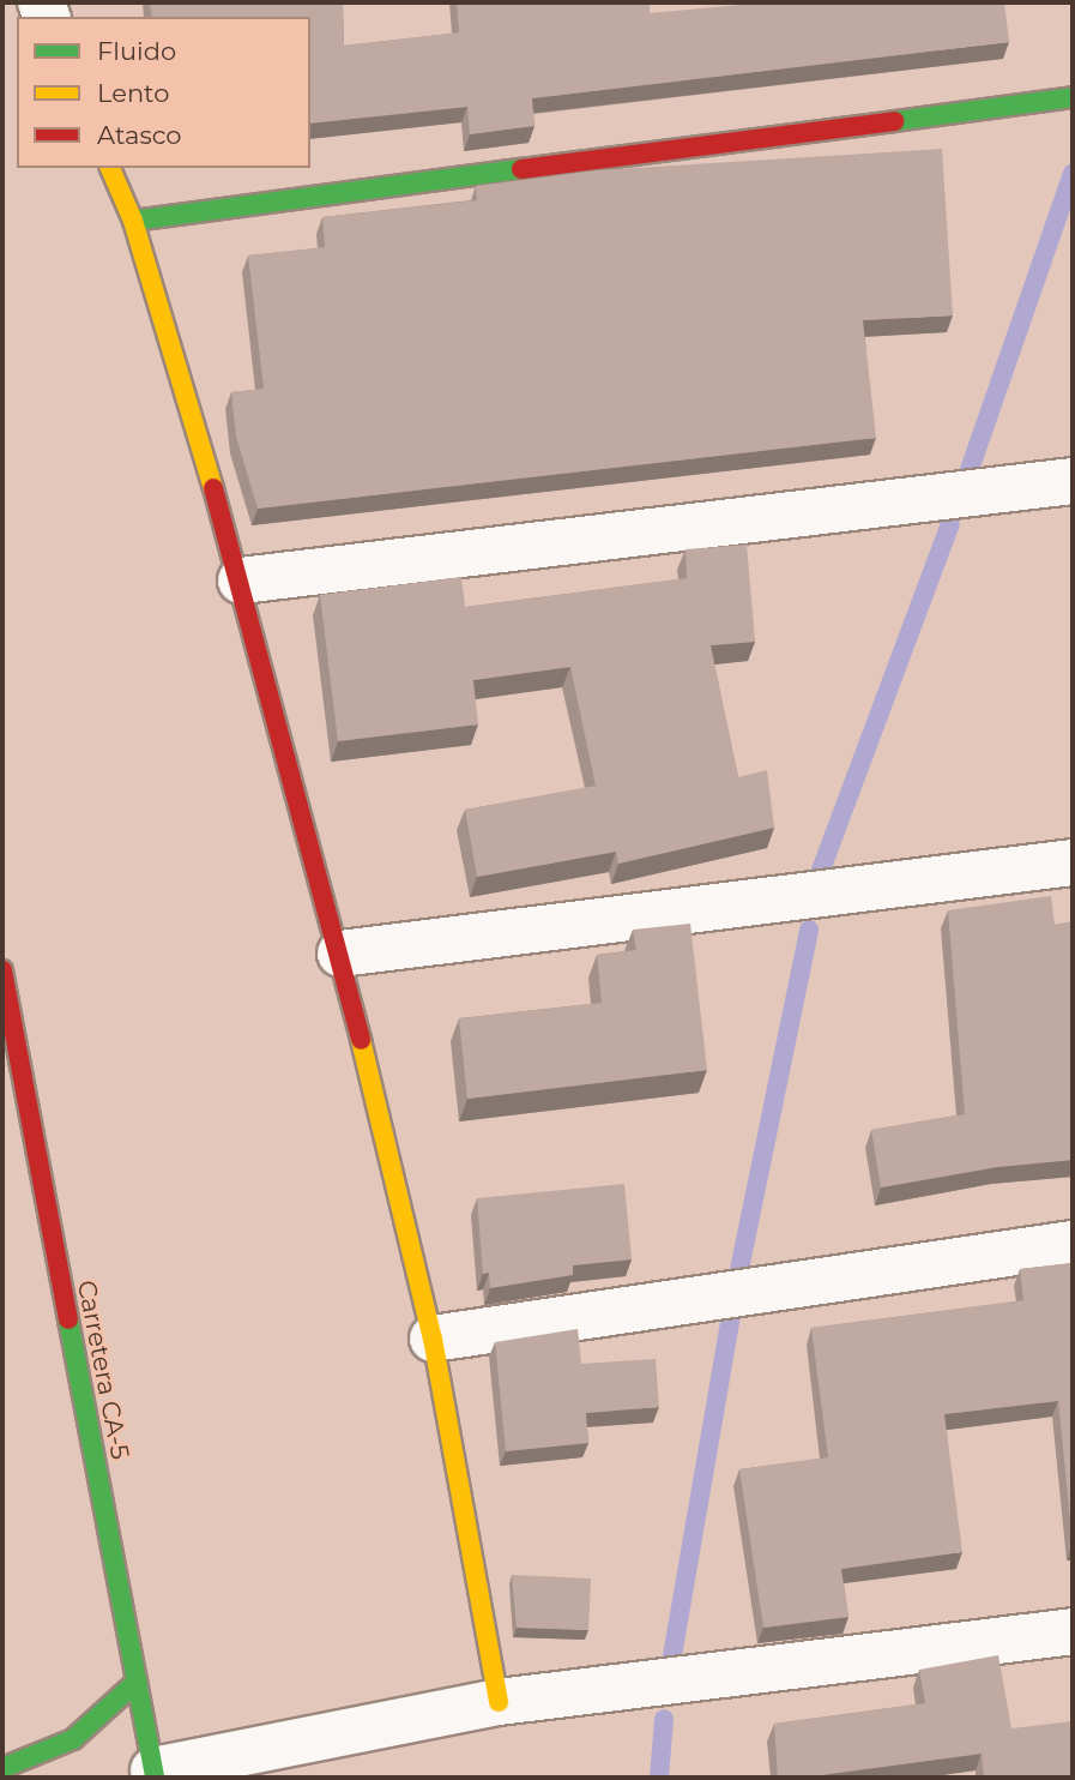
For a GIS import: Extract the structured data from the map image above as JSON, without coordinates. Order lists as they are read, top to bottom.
{
  "streets": {
    "main road": ["Carretera CA-5"]
  },
  "legend": ["Fluido", "Lento", "Atasco"]
}
